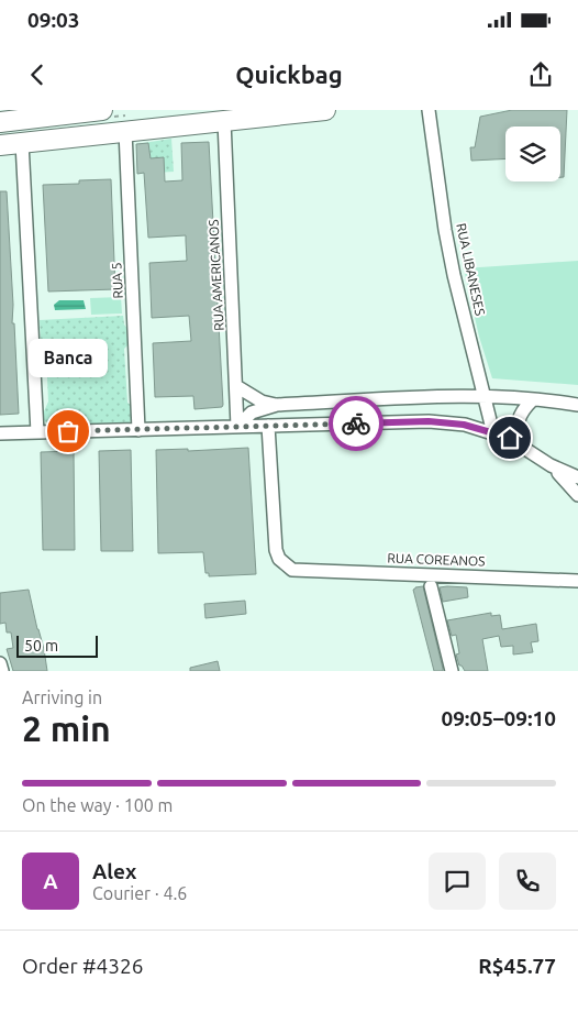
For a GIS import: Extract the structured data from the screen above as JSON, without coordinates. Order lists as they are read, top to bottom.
{
  "streets": {
    "street": [
      "RUA LIBANESES",
      "RUA AMERICANOS",
      "RUA 5",
      "RUA COREANOS"
    ]
  },
  "places": ["Banca"],
  "scale_bar": "50 m",
  "page": {
    "status": "09:03",
    "header": "Quickbag",
    "bubble": "Banca",
    "scale": "50 m",
    "heading": ["2 min", "Arriving in", "09:05–09:10"],
    "panel": [
      "Alex",
      "Courier · 4.6",
      "Order #4326",
      "R$45.77"
    ],
    "bar": "On the way · 100 m",
    "round": "A"
  }
}
